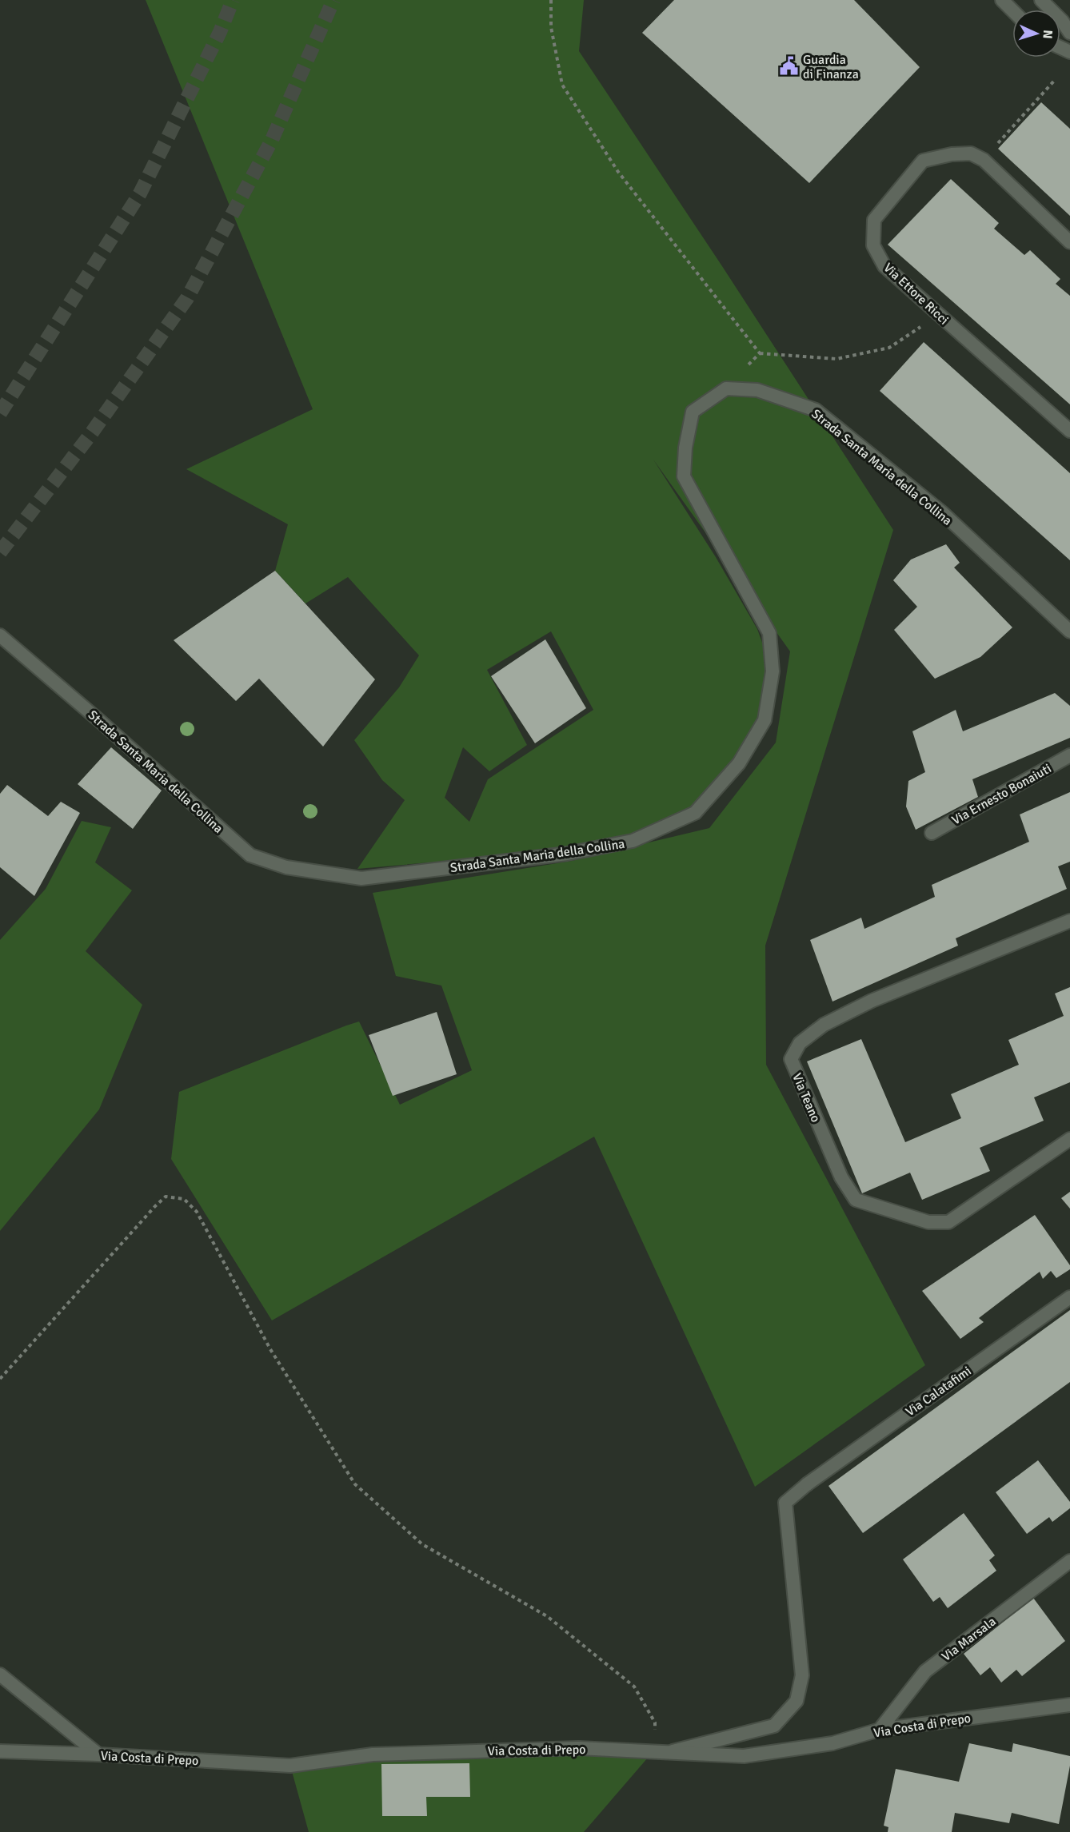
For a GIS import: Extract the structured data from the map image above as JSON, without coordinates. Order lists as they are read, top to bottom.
{
  "streets": {
    "street": [
      "Via Ettore Ricci",
      "Strada Santa Maria della Collina",
      "Via Ernesto Bonaiuti",
      "Via Teano",
      "Via Calatafimi",
      "Via Marsala",
      "Via Costa di Prepo"
    ]
  },
  "crossings": [
    ["Via Calatafimi", "Via Costa di Prepo"],
    ["Via Marsala", "Via Costa di Prepo"]
  ],
  "places": {
    "public building": ["Guardia di Finanza"]
  },
  "north": "right"
}
